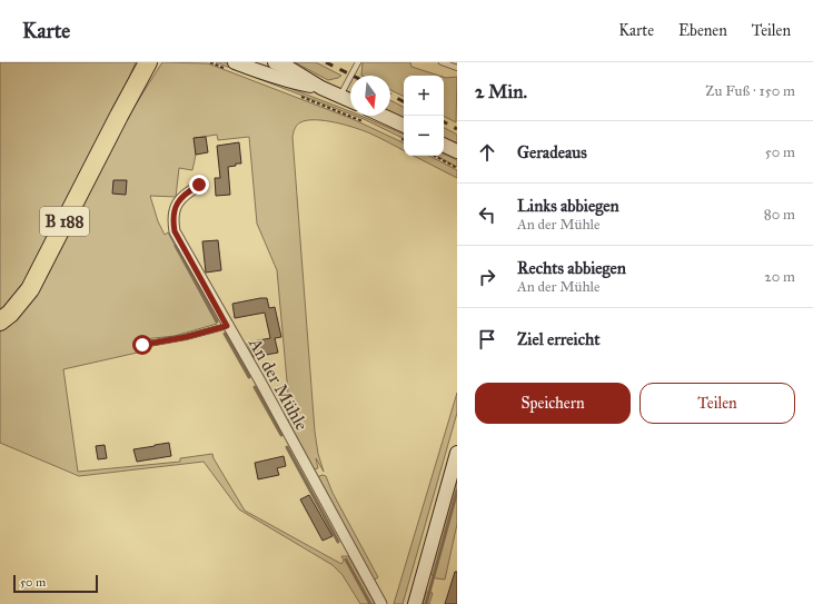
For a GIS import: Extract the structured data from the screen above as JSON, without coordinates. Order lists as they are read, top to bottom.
{
  "streets": {
    "highway": ["B 188"],
    "street": ["An der Mühle"]
  },
  "scale_bar": "50 m",
  "north": "bottom",
  "page": {
    "header": "Karte",
    "nav": ["Karte", "Ebenen", "Teilen"],
    "heading": ["2 Min.", "Zu Fuß · 150 m"],
    "map_buttons": ["+", "−"],
    "list": [
      ["Geradeaus", "50 m"],
      ["Links abbiegen", "An der Mühle", "80 m"],
      ["Rechts abbiegen", "An der Mühle", "20 m"],
      "Ziel erreicht"
    ],
    "buttons": ["Speichern", "Teilen"],
    "scale": "50 m"
  }
}
